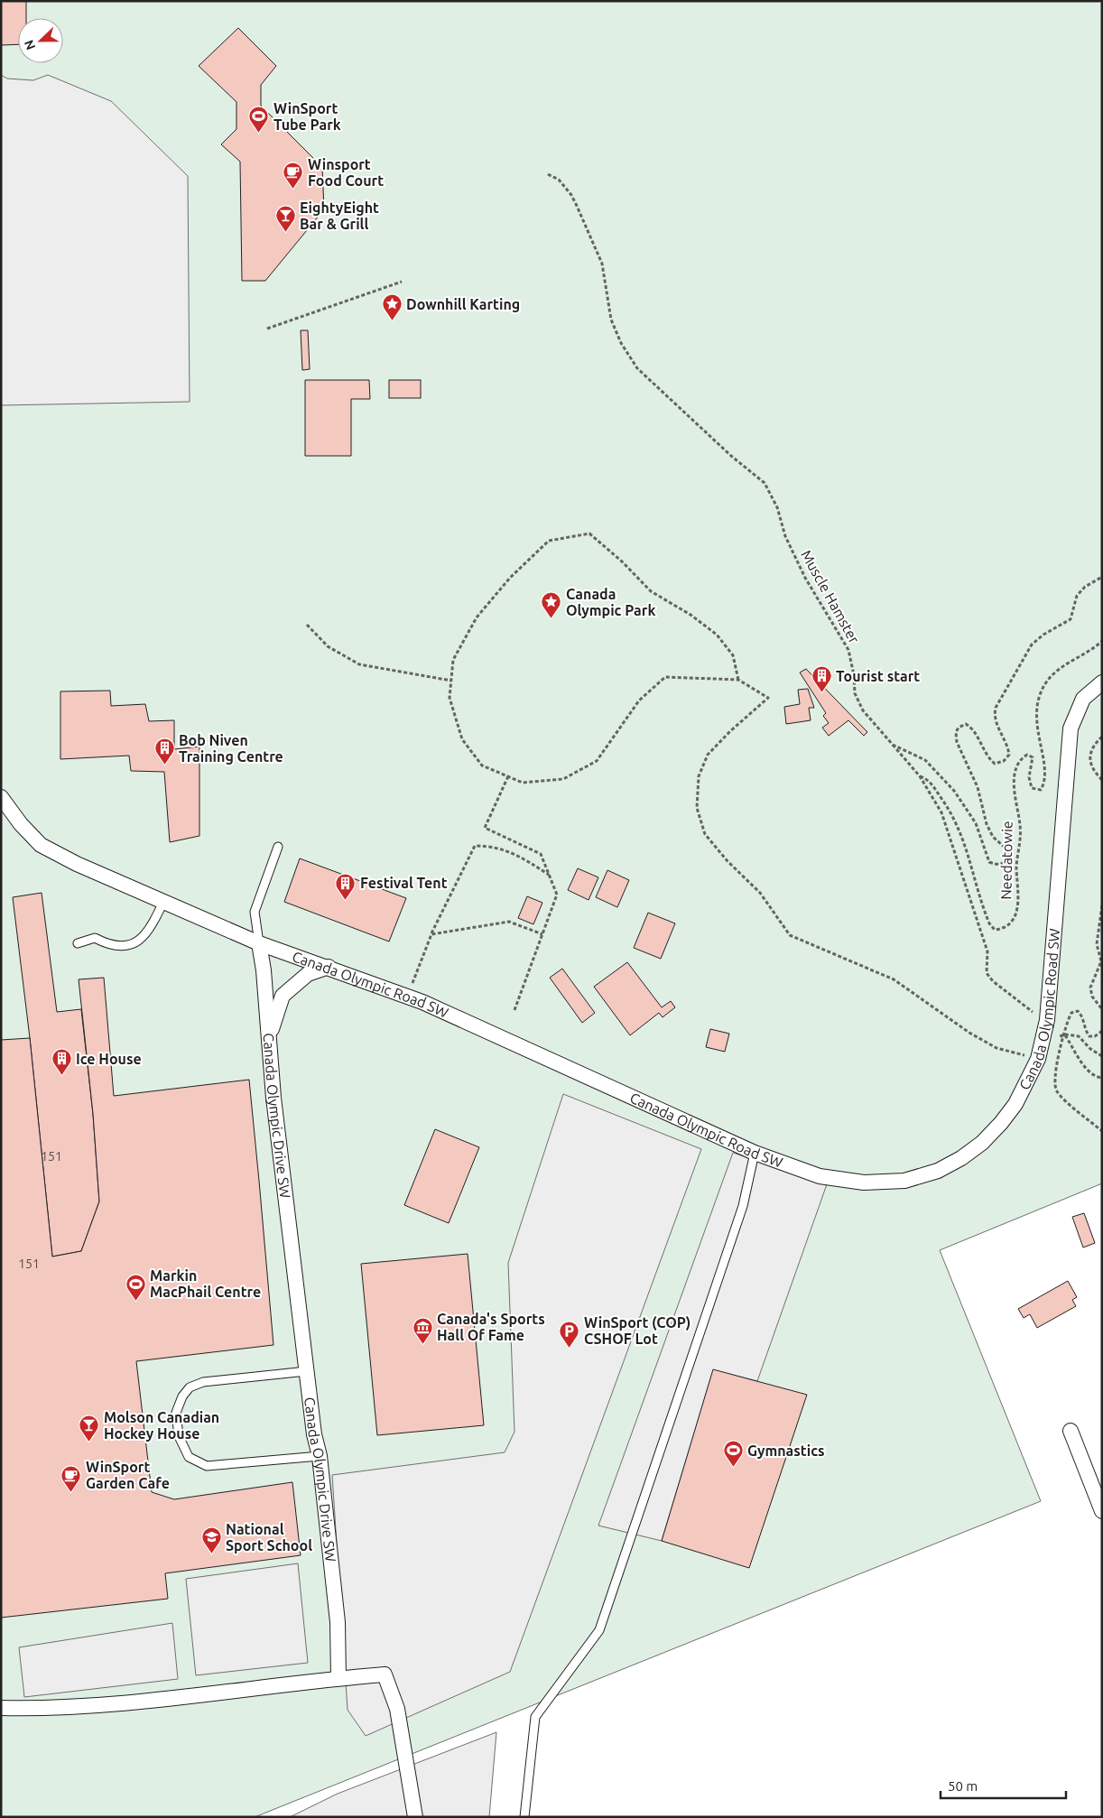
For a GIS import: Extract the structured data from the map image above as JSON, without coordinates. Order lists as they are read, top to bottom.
{
  "streets": {
    "street": ["Canada Olympic Road SW", "Canada Olympic Drive SW"],
    "path": ["Muscle Hamster", "Needatowie"]
  },
  "crossings": [
    ["Canada Olympic Road SW", "Canada Olympic Drive SW"]
  ],
  "places": {
    "sports": ["WinSport Tube Park", "Markin MacPhail Centre", "Gymnastics"],
    "cafe": ["Winsport Food Court", "WinSport Garden Cafe"],
    "bar": ["EightyEight Bar & Grill", "Molson Canadian Hockey House"],
    "place": ["Downhill Karting", "Canada Olympic Park"],
    "building": [
      "Tourist start",
      "Bob Niven Training Centre",
      "Festival Tent",
      "Ice House"
    ],
    "museum": ["Canada's Sports Hall Of Fame"],
    "parking": ["WinSport (COP) CSHOF Lot"],
    "school or university": ["National Sport School"]
  },
  "house_numbers": ["151", "151"],
  "scale_bar": "50 m",
  "north": "left"
}
